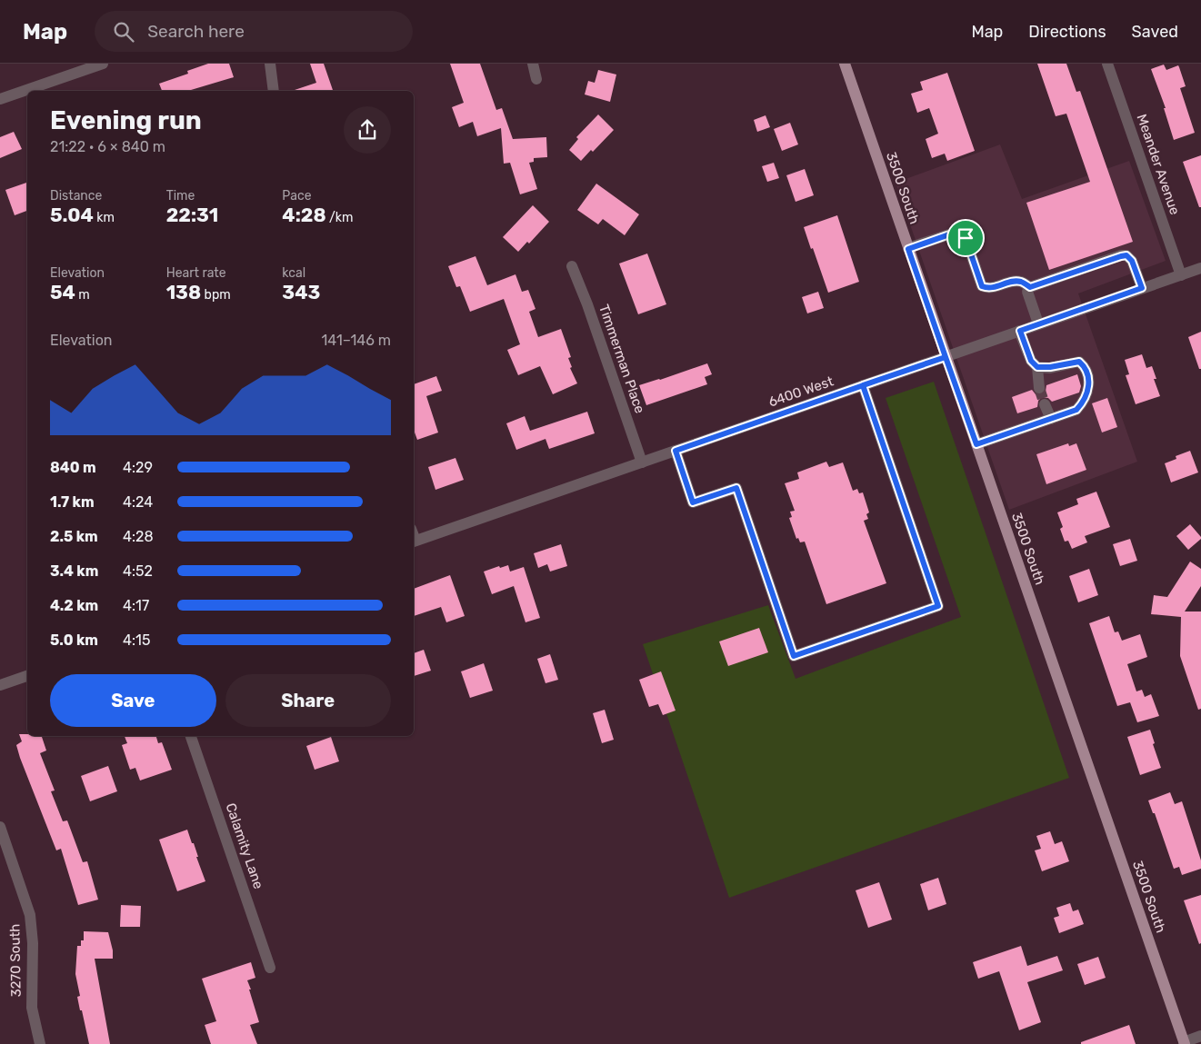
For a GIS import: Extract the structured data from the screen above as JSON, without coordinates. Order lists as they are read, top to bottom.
{
  "streets": {
    "main road": ["3500 South"],
    "street": [
      "Meander Avenue",
      "Timmerman Place",
      "6400 West",
      "Calamity Lane",
      "3270 South"
    ]
  },
  "crossings": [
    ["Meander Avenue", "6400 West"],
    ["3500 South", "6400 West"],
    ["Timmerman Place", "6400 West"]
  ],
  "page": {
    "header": "Map",
    "search": "Search here",
    "nav": ["Map", "Directions", "Saved"],
    "heading": ["Evening run", "21:22 · 6 × 840 m"],
    "stats": [
      ["Distance", "5.04 km"],
      ["Time", "22:31"],
      ["Pace", "4:28 /km"],
      ["Elevation", "54 m"],
      ["Heart rate", "138 bpm"],
      ["kcal", "343"]
    ],
    "chart": ["Elevation", "141–146 m"],
    "list": [
      {
        "name": "840 m",
        "note": "4:29"
      },
      {
        "name": "1.7 km",
        "note": "4:24"
      },
      {
        "name": "2.5 km",
        "note": "4:28"
      },
      {
        "name": "3.4 km",
        "note": "4:52"
      },
      {
        "name": "4.2 km",
        "note": "4:17"
      },
      {
        "name": "5.0 km",
        "note": "4:15"
      }
    ],
    "buttons": ["Save", "Share"]
  }
}
